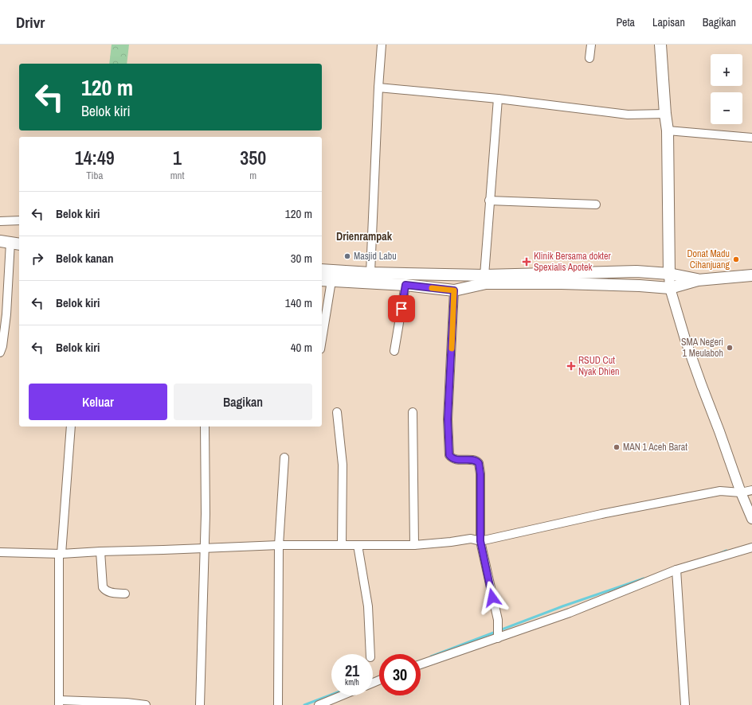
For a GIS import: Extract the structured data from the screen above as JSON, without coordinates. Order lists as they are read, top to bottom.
{
  "districts": ["Drienrampak"],
  "places": {
    "other": [
      "Masjid Labu",
      "Donat Madu Cihanjuang",
      "SMA Negeri 1 Meulaboh",
      "MAN 1 Aceh Barat"
    ],
    "health": ["Klinik Bersama dokter Spexialis Apotek", "RSUD Cut Nyak Dhien"]
  },
  "page": {
    "header": "Drivr",
    "nav": ["Peta", "Lapisan", "Bagikan"],
    "map_buttons": ["+", "−"],
    "turn": ["120 m", "Belok kiri"],
    "eta": [
      "14:49",
      "Tiba",
      "1",
      "mnt",
      "350",
      "m"
    ],
    "list": [
      {
        "name": "Belok kiri",
        "value": "120 m"
      },
      {
        "name": "Belok kanan",
        "value": "30 m"
      },
      {
        "name": "Belok kiri",
        "value": "140 m"
      },
      {
        "name": "Belok kiri",
        "value": "40 m"
      }
    ],
    "buttons": ["Keluar", "Bagikan"],
    "speed": "21 km/h",
    "limit": "30"
  }
}
